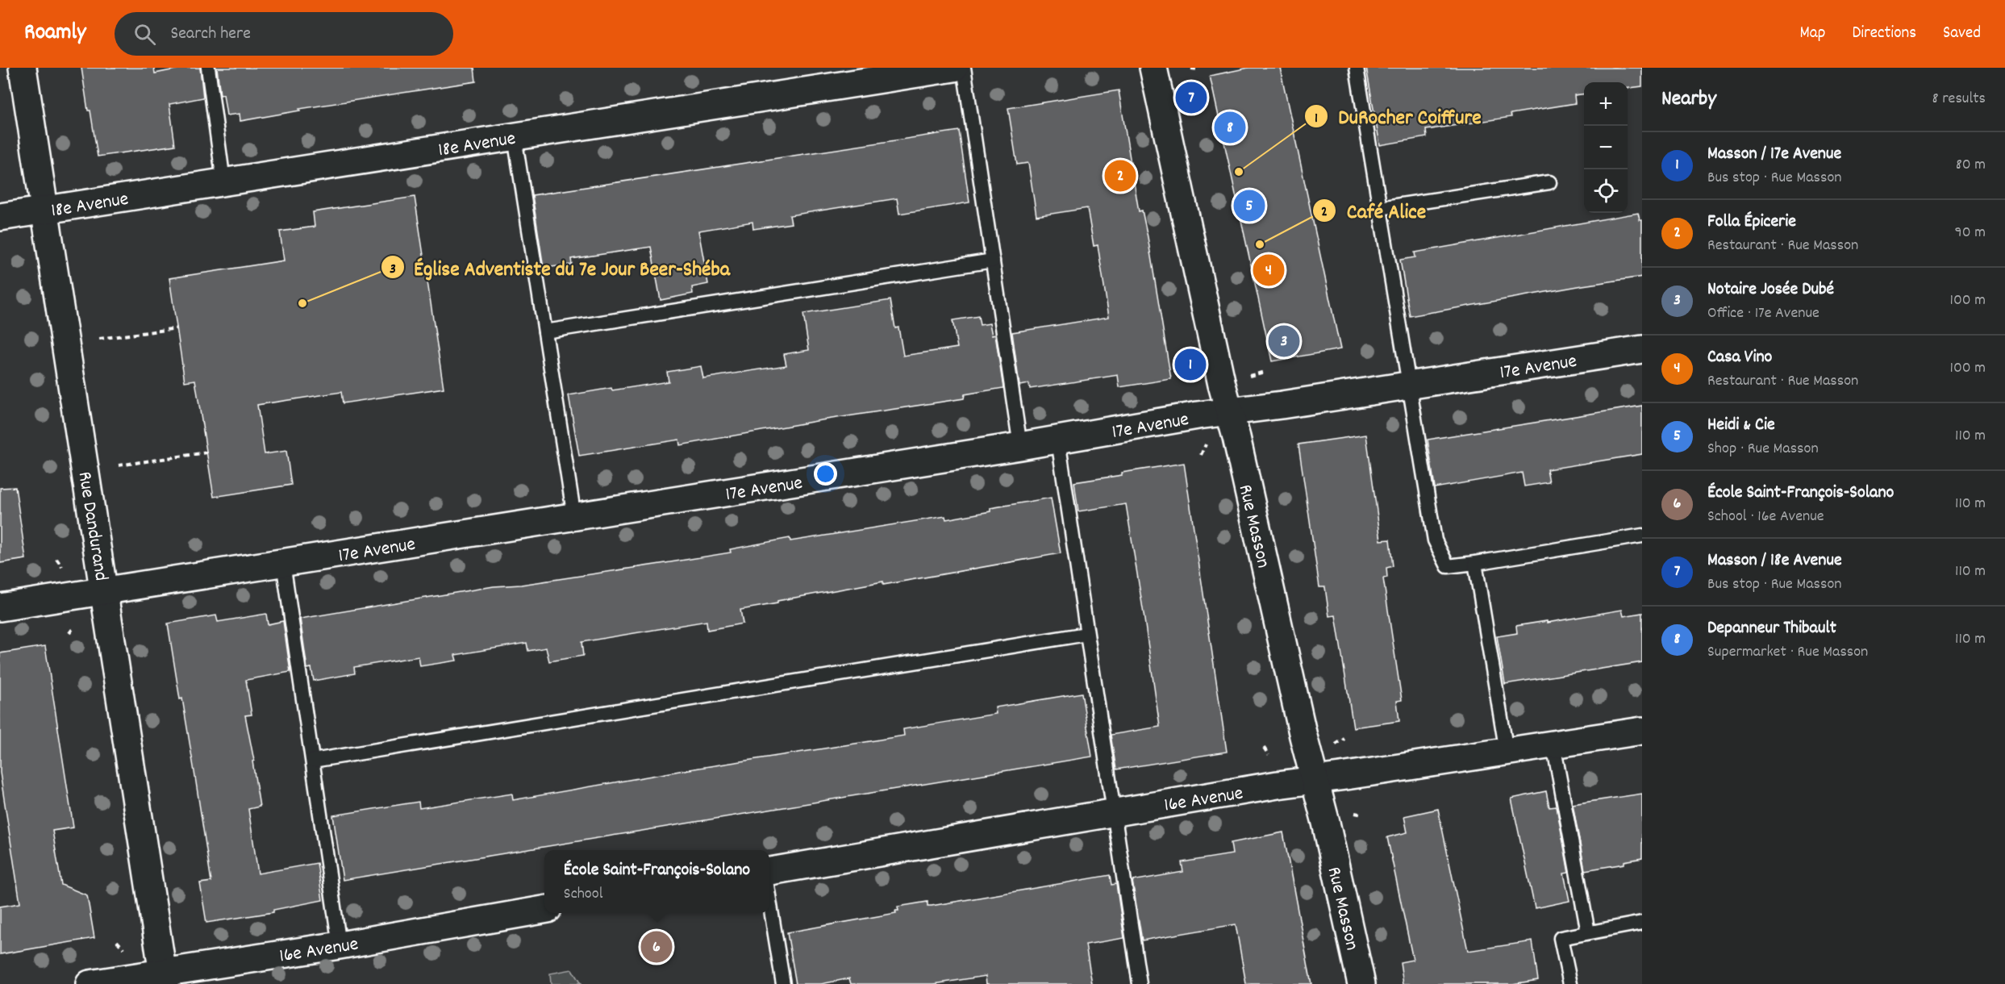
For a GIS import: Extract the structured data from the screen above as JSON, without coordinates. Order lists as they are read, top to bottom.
{
  "streets": {
    "street": [
      "18e Avenue",
      "17e Avenue",
      "Rue Dandurand",
      "Rue Masson",
      "16e Avenue"
    ]
  },
  "crossings": [
    ["18e Avenue", "Rue Dandurand"],
    ["17e Avenue", "Rue Dandurand"],
    ["17e Avenue", "Rue Masson"],
    ["Rue Dandurand", "16e Avenue"],
    ["Rue Masson", "16e Avenue"]
  ],
  "places": ["DuRocher Coiffure", "Café Alice", "Église Adventiste du 7e Jour Beer-Shéba"],
  "page": {
    "header": "Roamly",
    "search": "Search here",
    "nav": ["Map", "Directions", "Saved"],
    "heading": ["Nearby", "8 results"],
    "pins": [
      "7",
      "8",
      "2",
      "5",
      "4",
      "3",
      "1",
      "6"
    ],
    "map_buttons": ["+", "−"],
    "list": [
      {
        "mark": "1",
        "name": "Masson / 17e Avenue",
        "note": "Bus stop · Rue Masson",
        "value": "80 m"
      },
      {
        "mark": "2",
        "name": "Folla Épicerie",
        "note": "Restaurant · Rue Masson",
        "value": "90 m"
      },
      {
        "mark": "3",
        "name": "Notaire Josée Dubé",
        "note": "Office · 17e Avenue",
        "value": "100 m"
      },
      {
        "mark": "4",
        "name": "Casa Vino",
        "note": "Restaurant · Rue Masson",
        "value": "100 m"
      },
      {
        "mark": "5",
        "name": "Heidi & Cie",
        "note": "Shop · Rue Masson",
        "value": "110 m"
      },
      {
        "mark": "6",
        "name": "École Saint-François-Solano",
        "note": "School · 16e Avenue",
        "value": "110 m"
      },
      {
        "mark": "7",
        "name": "Masson / 18e Avenue",
        "note": "Bus stop · Rue Masson",
        "value": "110 m"
      },
      {
        "mark": "8",
        "name": "Depanneur Thibault",
        "note": "Supermarket · Rue Masson",
        "value": "110 m"
      }
    ],
    "popup": ["École Saint-François-Solano", "School"]
  }
}
